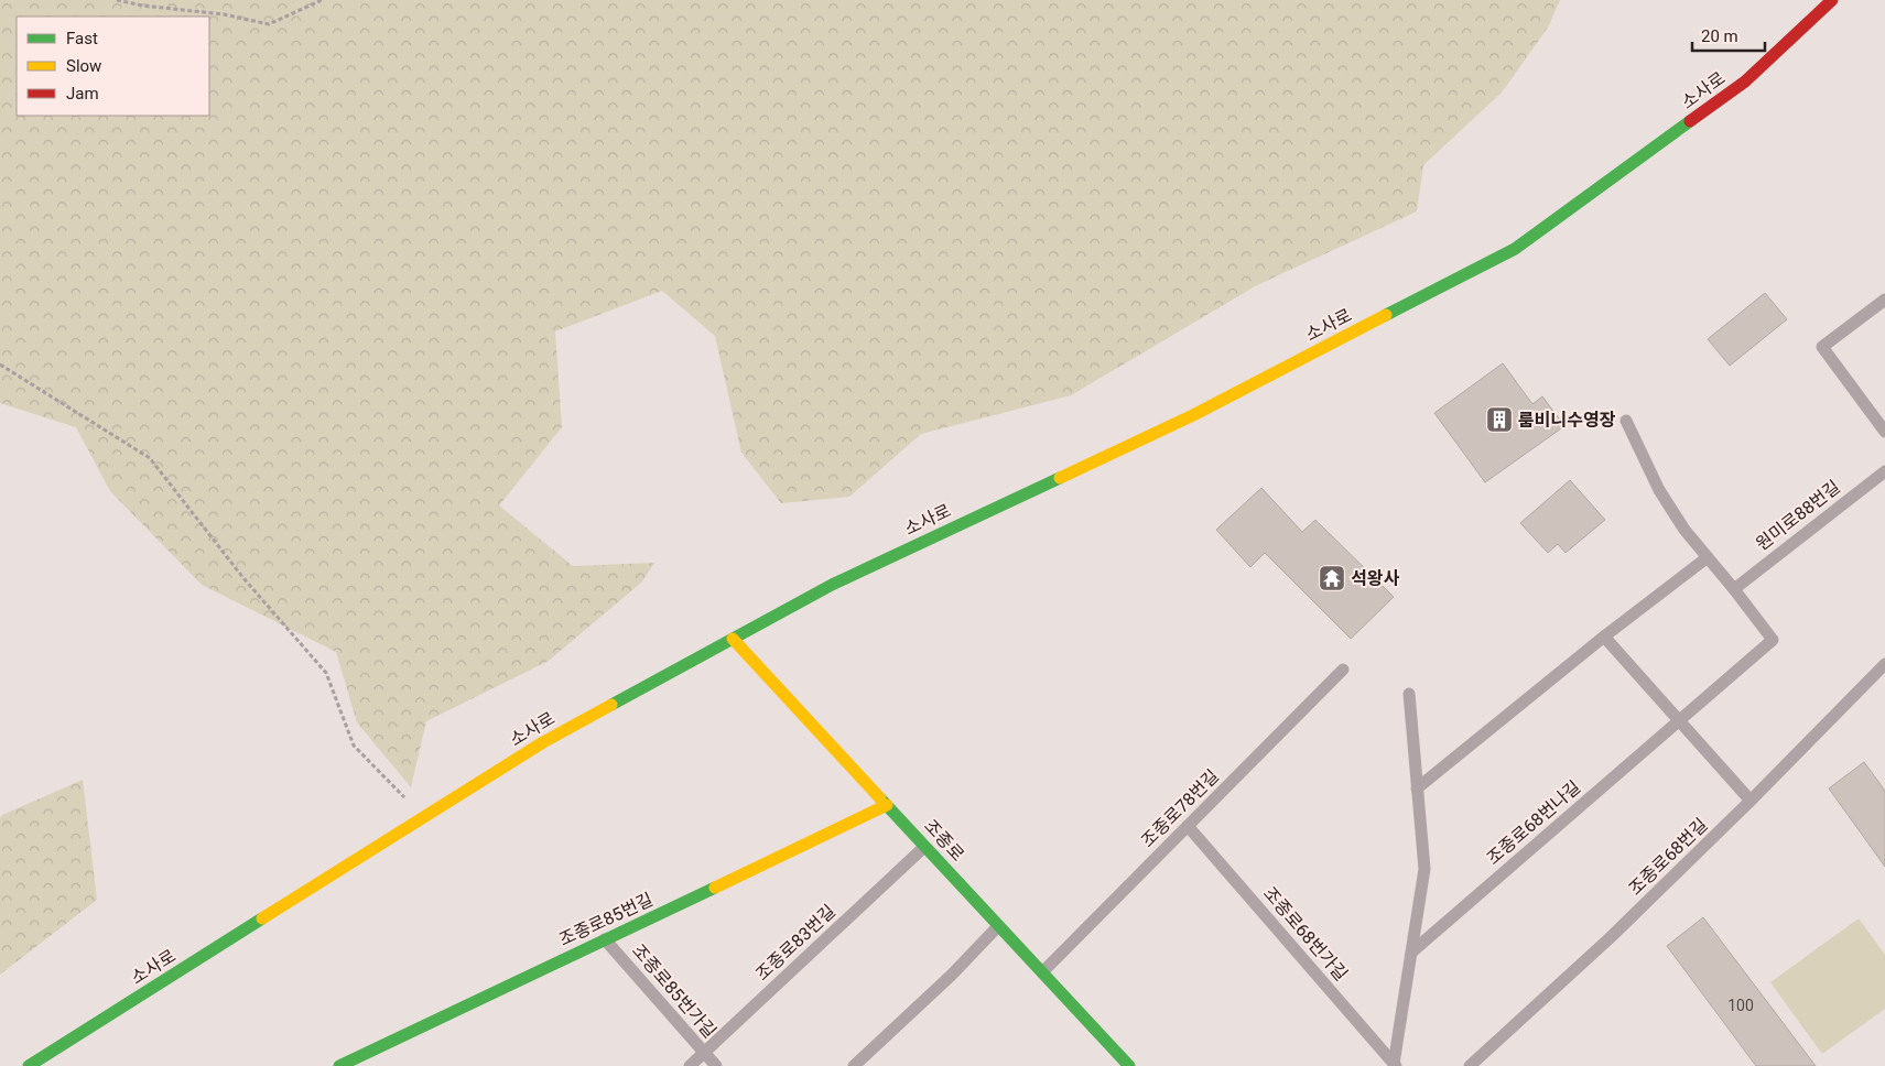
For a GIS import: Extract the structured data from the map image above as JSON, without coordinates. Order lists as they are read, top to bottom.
{
  "streets": {
    "street": ["소사로", "조종로", "조종로85번길"],
    "lane": [
      "원미로88번길",
      "조종로78번길",
      "조종로68번나길",
      "조종로68번길",
      "조종로68번가길",
      "조종로83번길",
      "조종로85번가길"
    ]
  },
  "crossings": [
    ["소사로", "조종로"],
    ["원미로88번길", "조종로68번나길"],
    ["조종로78번길", "조종로"],
    ["조종로78번길", "조종로68번가길"],
    ["조종로", "조종로85번길"],
    ["조종로", "조종로83번길"],
    ["조종로85번길", "조종로85번가길"],
    ["조종로83번길", "조종로85번가길"]
  ],
  "places": {
    "building": ["룸비니수영장"],
    "temple": ["석왕사"]
  },
  "house_numbers": ["100"],
  "legend": ["Fast", "Slow", "Jam"],
  "scale_bar": "20 m"
}
